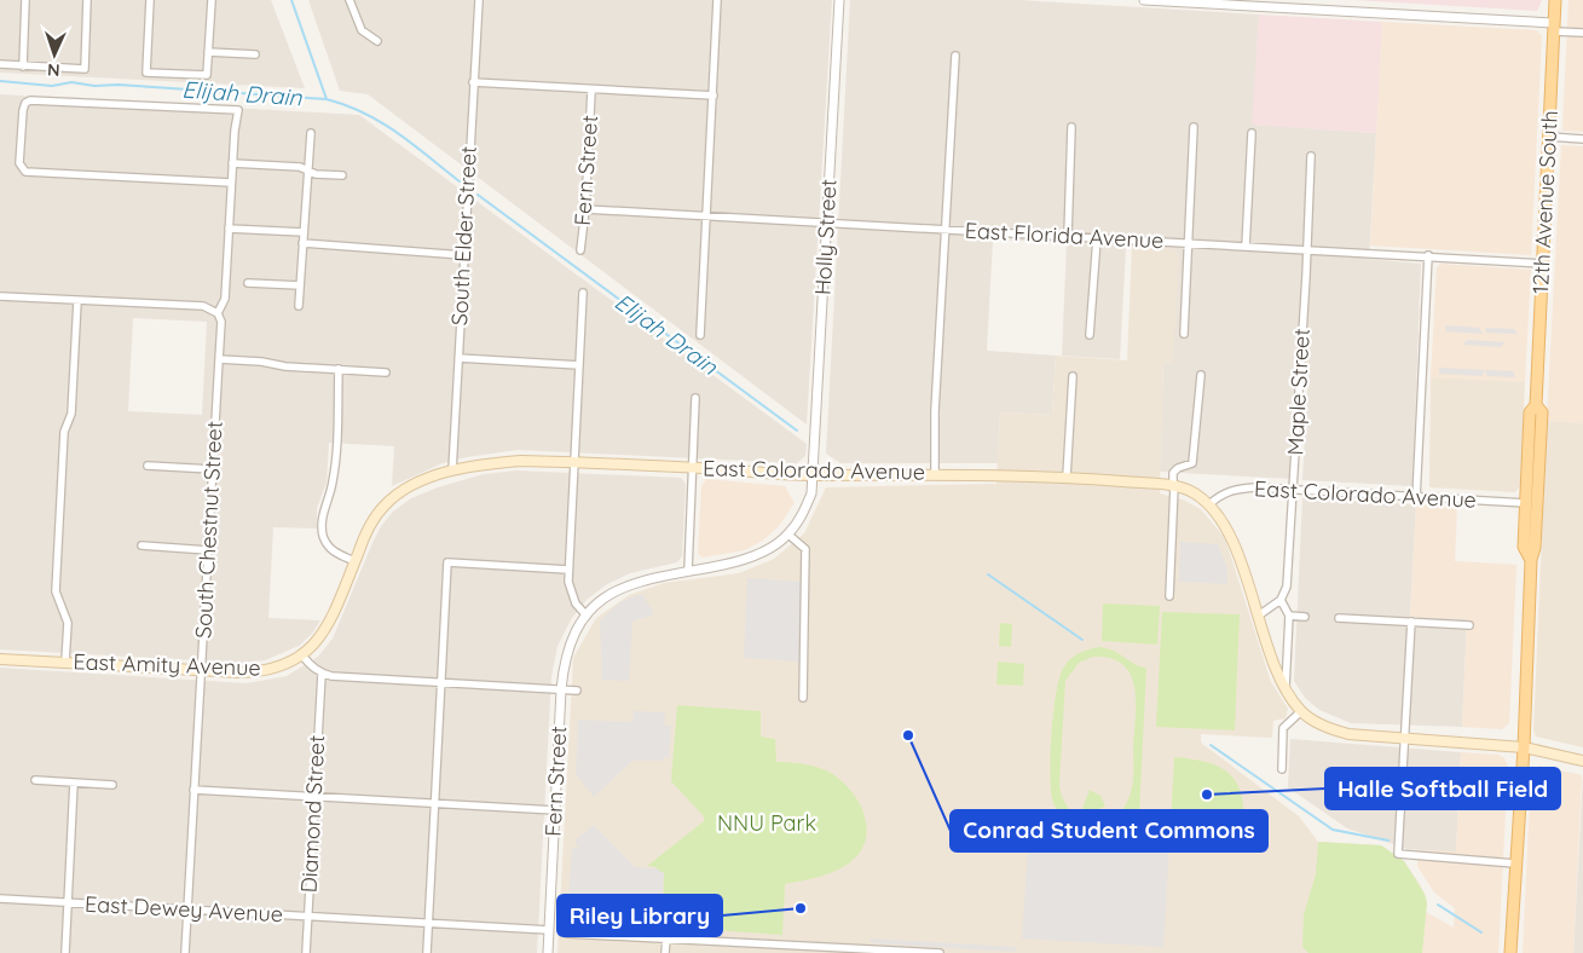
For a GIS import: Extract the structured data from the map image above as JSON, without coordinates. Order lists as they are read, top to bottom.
{
  "streets": {
    "main road": ["12th Avenue South", "East Colorado Avenue", "East Amity Avenue"],
    "street": [
      "Fern Street",
      "South Elder Street",
      "East Florida Avenue",
      "Holly Street",
      "Maple Street",
      "South Chestnut Street",
      "Diamond Street",
      "East Dewey Avenue"
    ]
  },
  "crossings": [
    ["Fern Street", "East Florida Avenue"],
    ["Fern Street", "Holly Street"],
    ["Fern Street", "East Dewey Avenue"],
    ["12th Avenue South", "East Florida Avenue"],
    ["12th Avenue South", "East Colorado Avenue"],
    ["South Elder Street", "East Colorado Avenue"],
    ["East Florida Avenue", "Holly Street"],
    ["East Florida Avenue", "Maple Street"],
    ["Holly Street", "East Colorado Avenue"],
    ["Maple Street", "East Colorado Avenue"],
    ["South Chestnut Street", "East Amity Avenue"],
    ["South Chestnut Street", "East Dewey Avenue"],
    ["Diamond Street", "East Dewey Avenue"]
  ],
  "water": ["Elijah Drain"],
  "parks": ["NNU Park"],
  "places": ["Conrad Student Commons", "Halle Softball Field", "Riley Library"],
  "north": "bottom"
}
